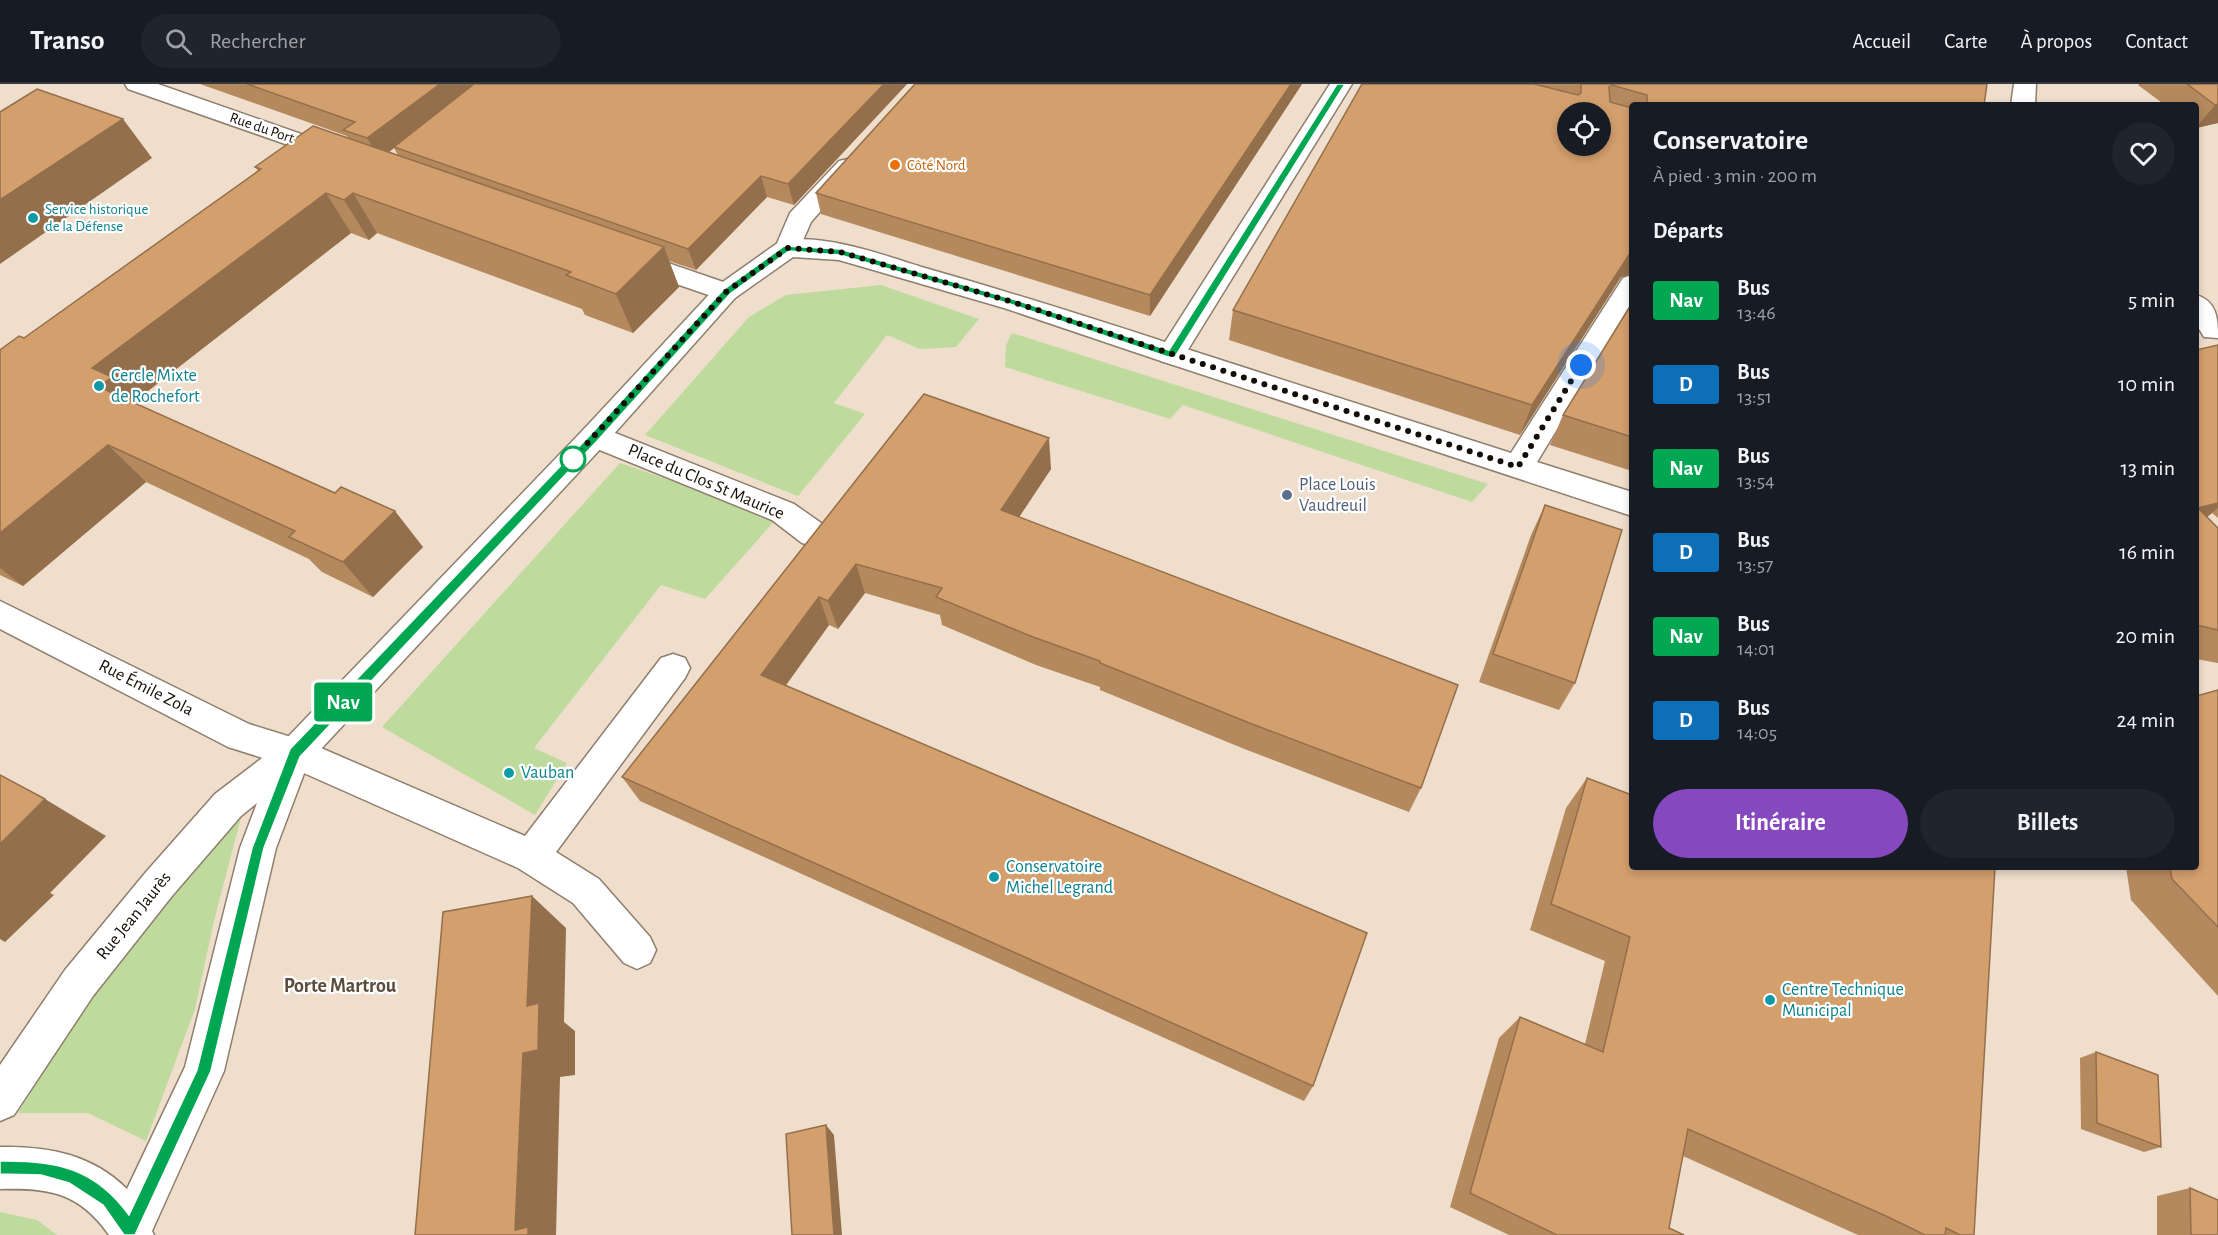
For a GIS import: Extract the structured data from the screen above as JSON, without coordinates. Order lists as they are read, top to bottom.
{
  "streets": {
    "street": [
      "Rue du Port",
      "Place du Clos St Maurice",
      "Rue Émile Zola",
      "Rue Jean Jaurès"
    ]
  },
  "crossings": [
    ["Place du Clos St Maurice", "Rue Jean Jaurès"],
    ["Rue Émile Zola", "Rue Jean Jaurès"]
  ],
  "districts": ["Porte Martrou"],
  "places": [
    "Côté Nord",
    "Service historique de la Défense",
    "Cercle Mixte de Rochefort",
    "Place Louis Vaudreuil",
    "Vauban",
    "Conservatoire Michel Legrand",
    "Centre Technique Municipal"
  ],
  "lines": ["bus line Nav"],
  "page": {
    "header": "Transo",
    "search": "Rechercher",
    "nav": [
      "Accueil",
      "Carte",
      "À propos",
      "Contact"
    ],
    "on_map": "Nav",
    "heading": [
      ["Conservatoire", "À pied · 3 min · 200 m"],
      "Départs"
    ],
    "list": [
      {
        "mark": "Nav",
        "name": "Bus",
        "note": "13:46",
        "value": "5 min"
      },
      {
        "mark": "D",
        "name": "Bus",
        "note": "13:51",
        "value": "10 min"
      },
      {
        "mark": "Nav",
        "name": "Bus",
        "note": "13:54",
        "value": "13 min"
      },
      {
        "mark": "D",
        "name": "Bus",
        "note": "13:57",
        "value": "16 min"
      },
      {
        "mark": "Nav",
        "name": "Bus",
        "note": "14:01",
        "value": "20 min"
      },
      {
        "mark": "D",
        "name": "Bus",
        "note": "14:05",
        "value": "24 min"
      }
    ],
    "buttons": ["Itinéraire", "Billets"]
  }
}
